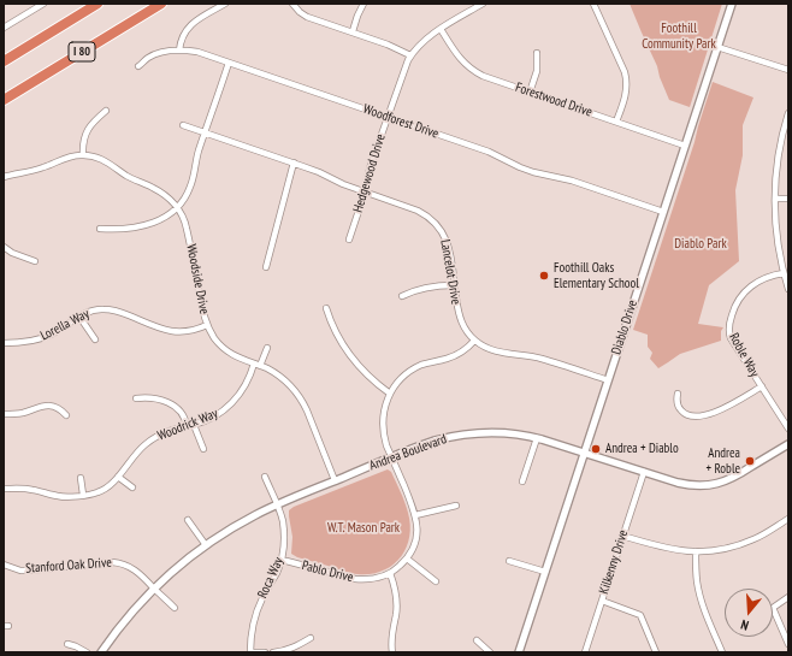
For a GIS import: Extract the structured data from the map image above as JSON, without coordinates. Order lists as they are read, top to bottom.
{
  "streets": {
    "highway": ["I 80"],
    "street": [
      "Forestwood Drive",
      "Woodforest Drive",
      "Hedgewood Drive",
      "Lancelot Drive",
      "Woodside Drive",
      "Lorella Way",
      "Diablo Drive",
      "Roble Way",
      "Woodrick Way",
      "Andrea Boulevard",
      "Kilkenny Drive",
      "Stanford Oak Drive",
      "Pablo Drive",
      "Roca Way"
    ]
  },
  "crossings": [
    ["Forestwood Drive", "Hedgewood Drive"],
    ["Forestwood Drive", "Diablo Drive"],
    ["Woodforest Drive", "Hedgewood Drive"],
    ["Woodforest Drive", "Diablo Drive"],
    ["Hedgewood Drive", "Lancelot Drive"],
    ["Lancelot Drive", "Diablo Drive"],
    ["Lancelot Drive", "Pablo Drive"],
    ["Woodside Drive", "Lorella Way"],
    ["Woodside Drive", "Woodrick Way"],
    ["Woodside Drive", "Andrea Boulevard"],
    ["Diablo Drive", "Andrea Boulevard"],
    ["Andrea Boulevard", "Kilkenny Drive"],
    ["Andrea Boulevard", "Stanford Oak Drive"],
    ["Andrea Boulevard", "Pablo Drive"],
    ["Andrea Boulevard", "Roca Way"],
    ["Pablo Drive", "Roca Way"]
  ],
  "parks": ["Foothill Community Park", "Diablo Park", "W.T. Mason Park"],
  "places": ["Foothill Oaks Elementary School", "Andrea + Diablo", "Andrea + Roble"],
  "north": "bottom"
}
